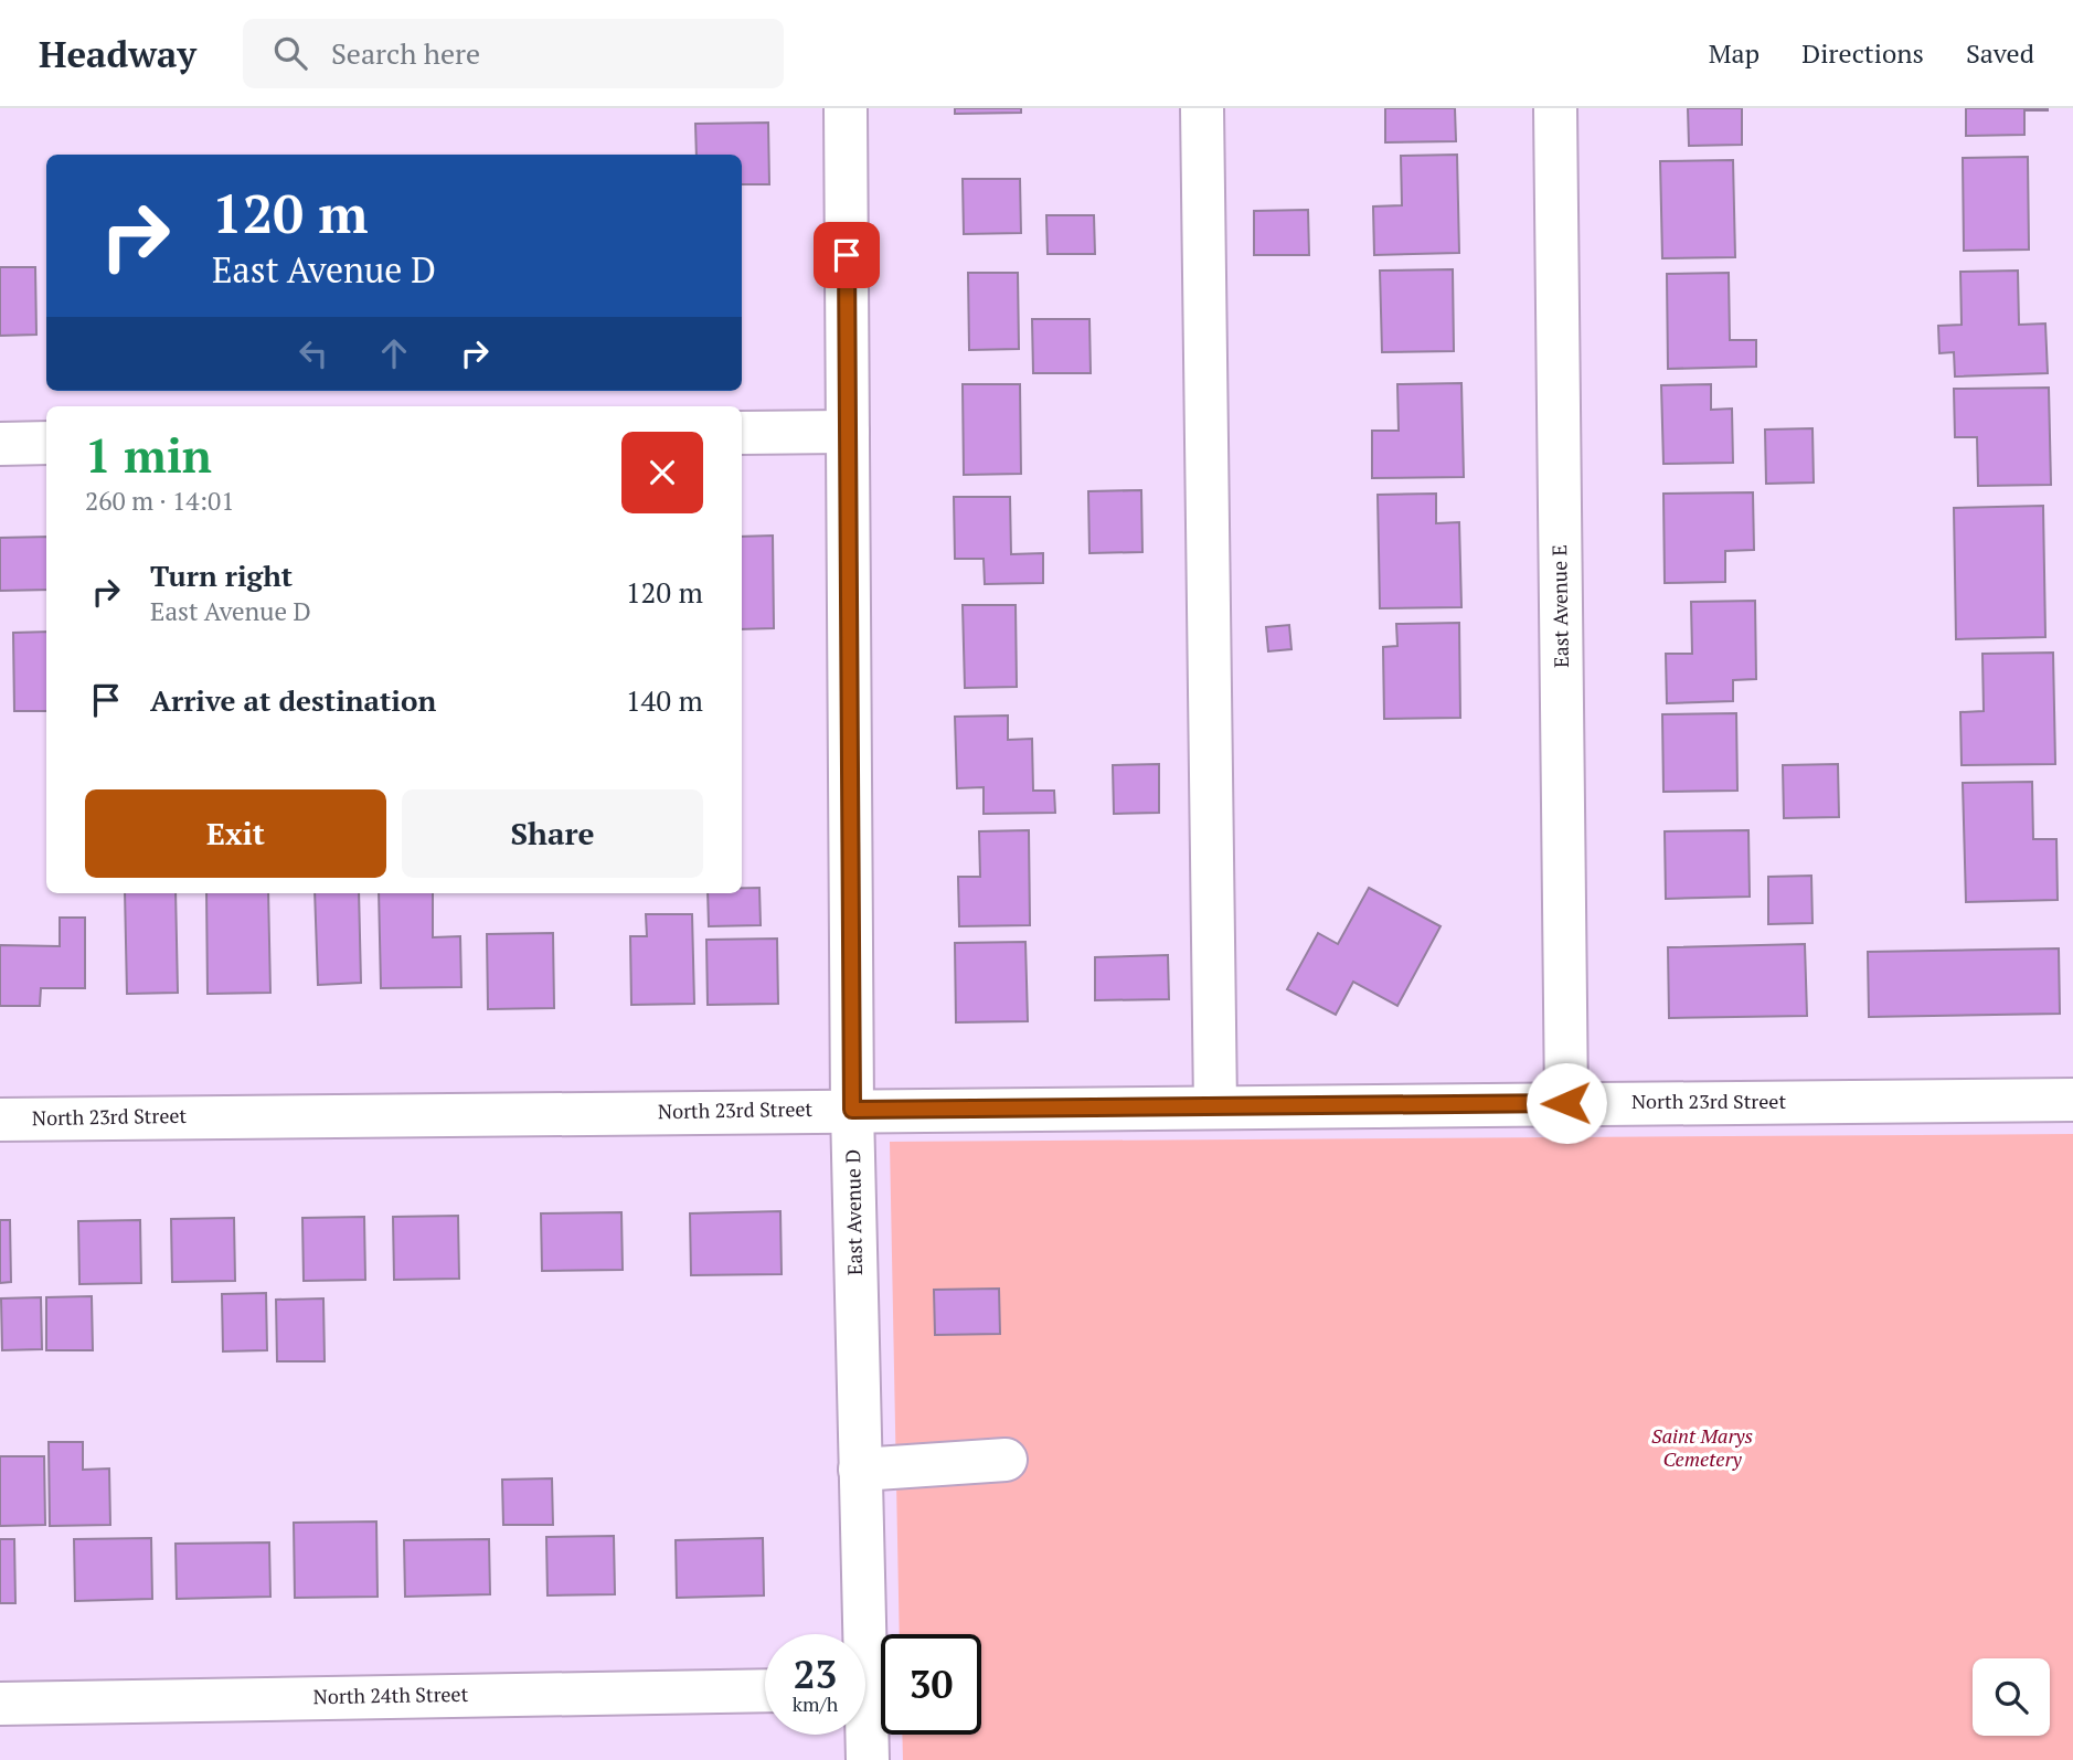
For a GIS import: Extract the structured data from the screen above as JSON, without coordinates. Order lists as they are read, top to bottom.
{
  "streets": {
    "street": [
      "East Avenue E",
      "North 23rd Street",
      "East Avenue D",
      "North 24th Street"
    ]
  },
  "crossings": [
    ["East Avenue E", "North 23rd Street"],
    ["North 23rd Street", "East Avenue D"]
  ],
  "parks": ["Saint Marys Cemetery"],
  "page": {
    "header": "Headway",
    "search": "Search here",
    "nav": ["Map", "Directions", "Saved"],
    "turn": ["120 m", "East Avenue D"],
    "heading": ["1 min", "260 m · 14:01"],
    "list": [
      {
        "name": "Turn right",
        "note": "East Avenue D",
        "value": "120 m"
      },
      {
        "name": "Arrive at destination",
        "value": "140 m"
      }
    ],
    "buttons": ["Exit", "Share"],
    "speed": "23 km/h",
    "limit": "30"
  }
}
